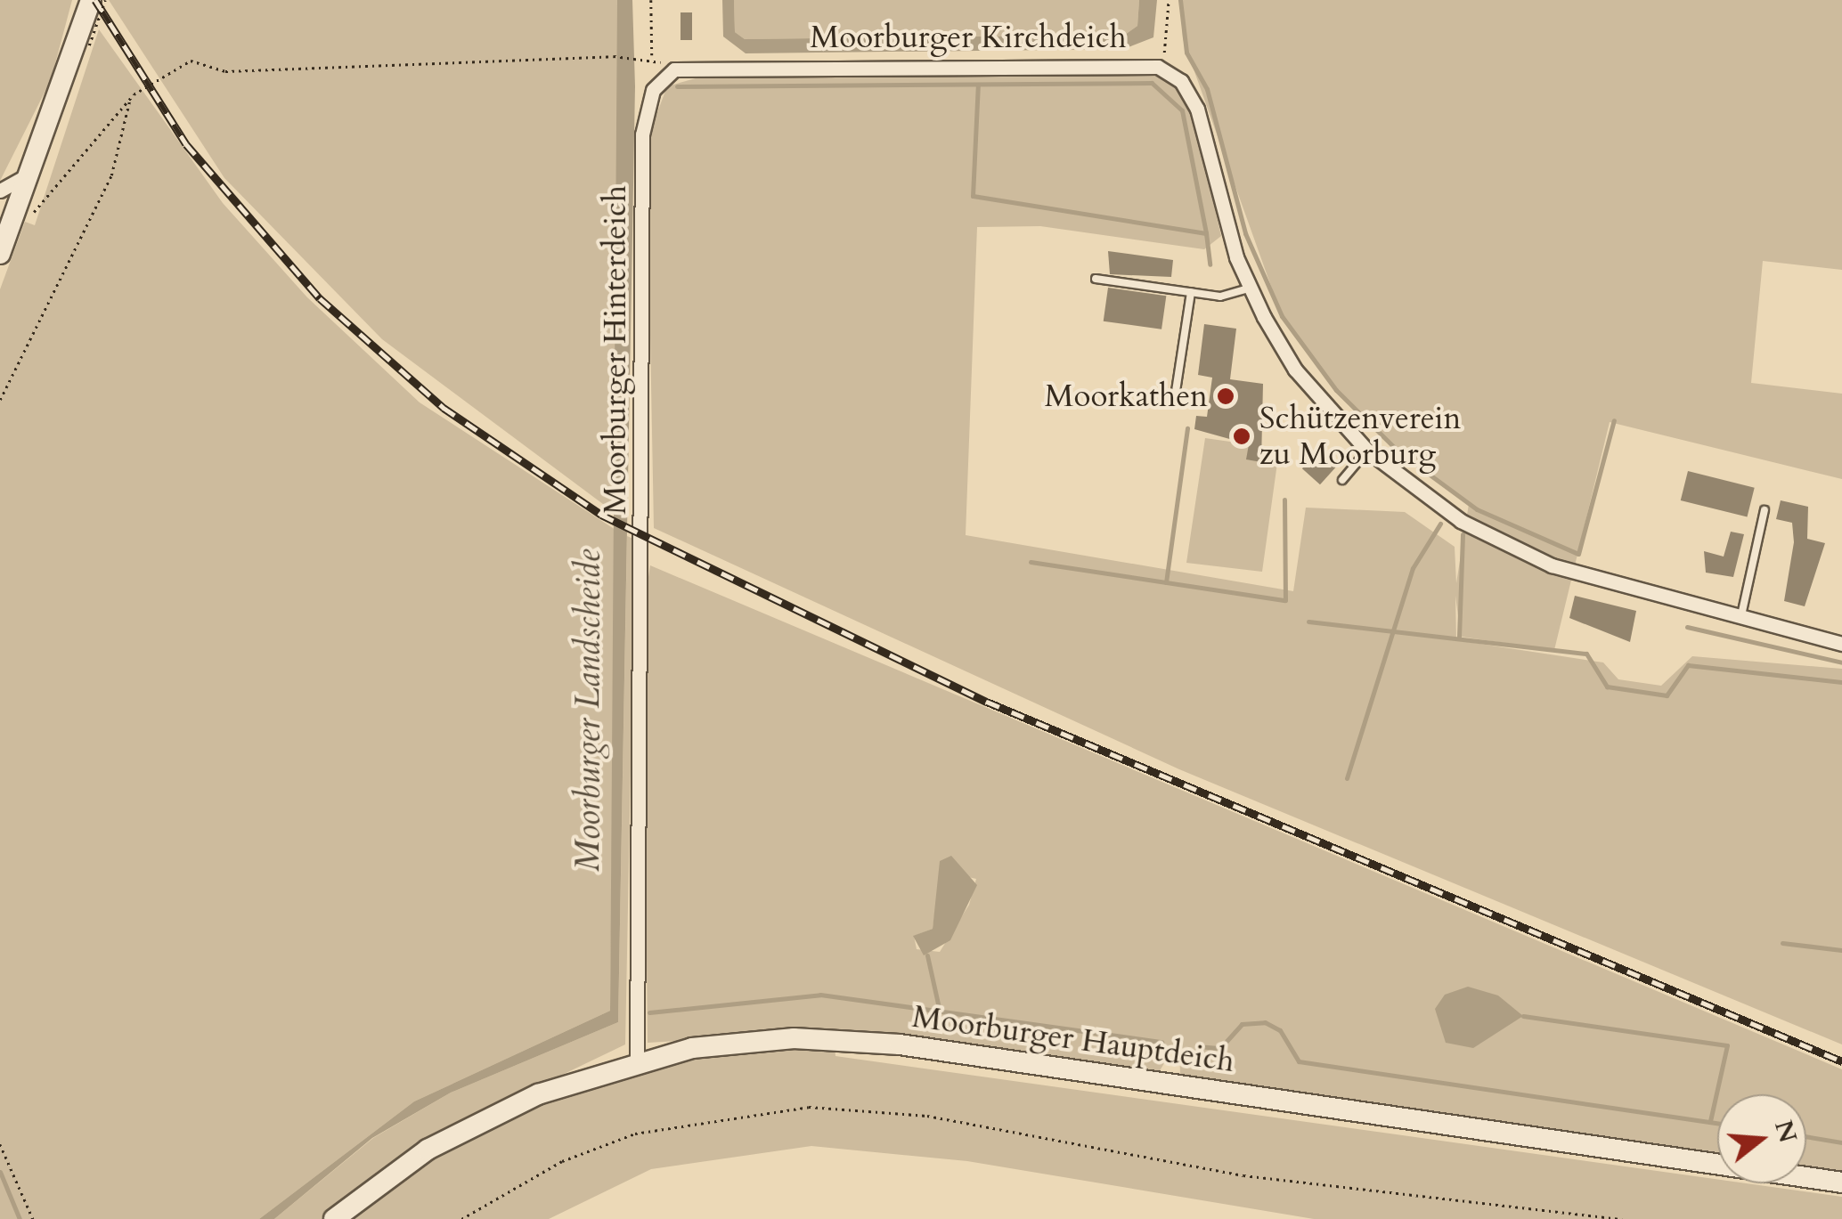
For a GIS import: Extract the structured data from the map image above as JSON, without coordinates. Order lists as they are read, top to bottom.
{
  "streets": {
    "main road": ["Moorburger Hauptdeich"],
    "street": ["Moorburger Kirchdeich", "Moorburger Hinterdeich"]
  },
  "crossings": [
    ["Moorburger Kirchdeich", "Moorburger Hinterdeich"],
    ["Moorburger Hinterdeich", "Moorburger Hauptdeich"]
  ],
  "water": ["Moorburger Landscheide"],
  "places": ["Moorkathen", "Schützenverein zu Moorburg"],
  "north": "right"
}
